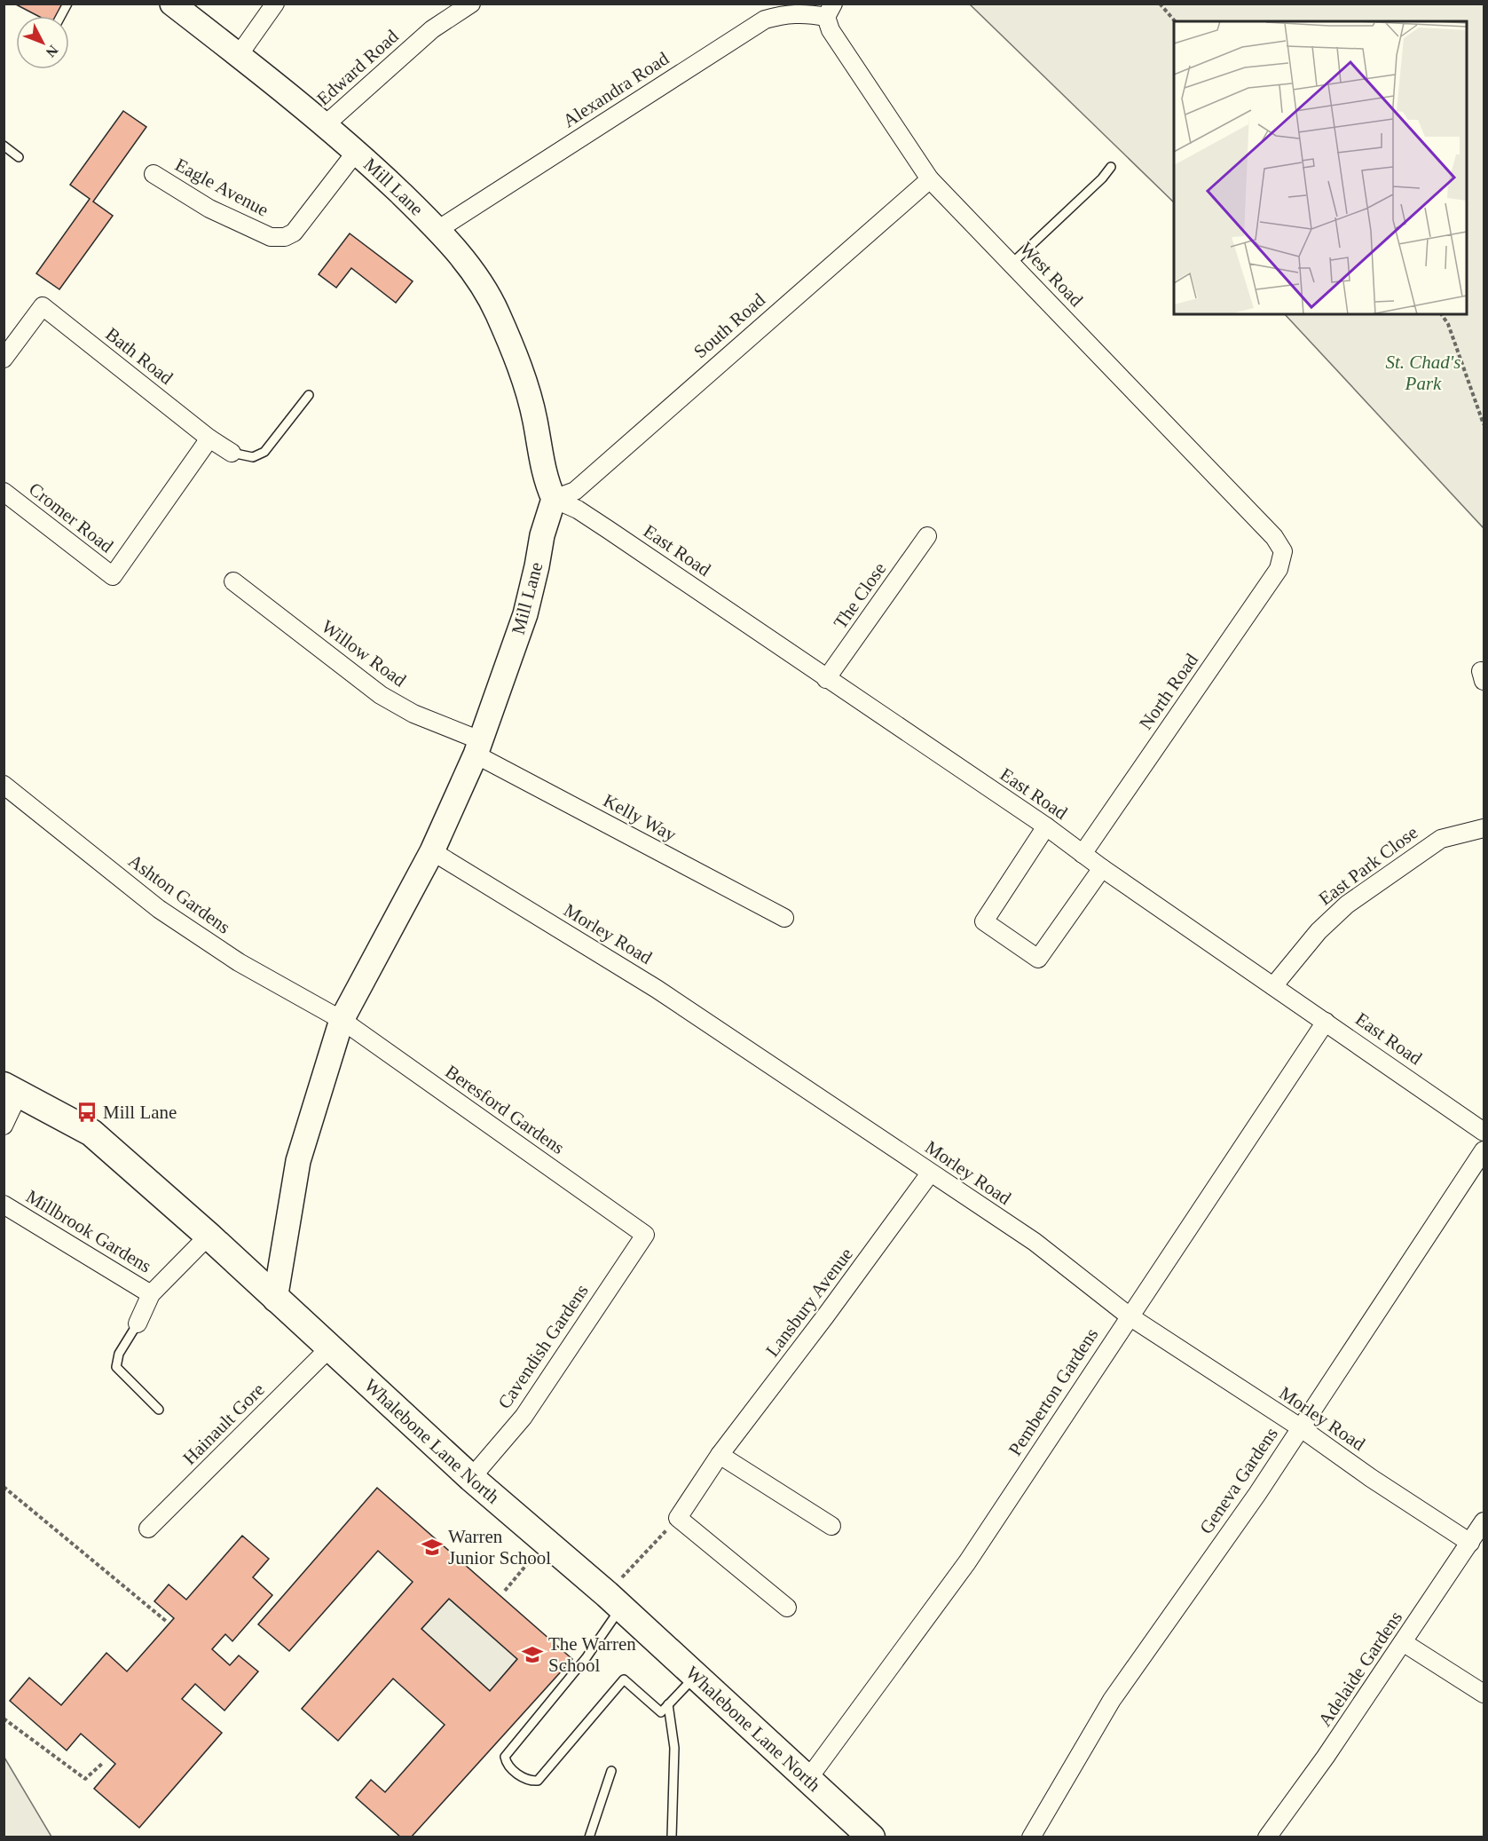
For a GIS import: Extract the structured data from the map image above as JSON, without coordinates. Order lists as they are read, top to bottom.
{
  "streets": {
    "main road": ["Whalebone Lane North"],
    "street": [
      "Edward Road",
      "Alexandra Road",
      "Mill Lane",
      "Eagle Avenue",
      "West Road",
      "South Road",
      "Bath Road",
      "Cromer Road",
      "East Road",
      "The Close",
      "Willow Road",
      "North Road",
      "Kelly Way",
      "East Park Close",
      "Ashton Gardens",
      "Morley Road",
      "Beresford Gardens",
      "Millbrook Gardens",
      "Lansbury Avenue",
      "Cavendish Gardens",
      "Pemberton Gardens",
      "Hainault Gore",
      "Geneva Gardens",
      "Adelaide Gardens"
    ]
  },
  "crossings": [
    ["Edward Road", "Mill Lane"],
    ["Alexandra Road", "Mill Lane"],
    ["Alexandra Road", "West Road"],
    ["Mill Lane", "Eagle Avenue"],
    ["Mill Lane", "South Road"],
    ["Mill Lane", "East Road"],
    ["Mill Lane", "Willow Road"],
    ["Mill Lane", "Kelly Way"],
    ["Mill Lane", "Ashton Gardens"],
    ["Mill Lane", "Morley Road"],
    ["Mill Lane", "Beresford Gardens"],
    ["Mill Lane", "Whalebone Lane North"],
    ["West Road", "South Road"],
    ["West Road", "North Road"],
    ["South Road", "East Road"],
    ["Bath Road", "Cromer Road"],
    ["East Road", "The Close"],
    ["East Road", "North Road"],
    ["East Road", "East Park Close"],
    ["East Road", "Pemberton Gardens"],
    ["Willow Road", "Kelly Way"],
    ["Ashton Gardens", "Beresford Gardens"],
    ["Morley Road", "Lansbury Avenue"],
    ["Morley Road", "Pemberton Gardens"],
    ["Morley Road", "Geneva Gardens"],
    ["Morley Road", "Adelaide Gardens"],
    ["Beresford Gardens", "Cavendish Gardens"],
    ["Millbrook Gardens", "Whalebone Lane North"],
    ["Cavendish Gardens", "Whalebone Lane North"],
    ["Pemberton Gardens", "Whalebone Lane North"],
    ["Hainault Gore", "Whalebone Lane North"]
  ],
  "parks": ["St. Chad's Park"],
  "places": {
    "bus stop": ["Mill Lane"],
    "school or university": ["Warren Junior School", "The Warren School"]
  },
  "north": "bottom right"
}
